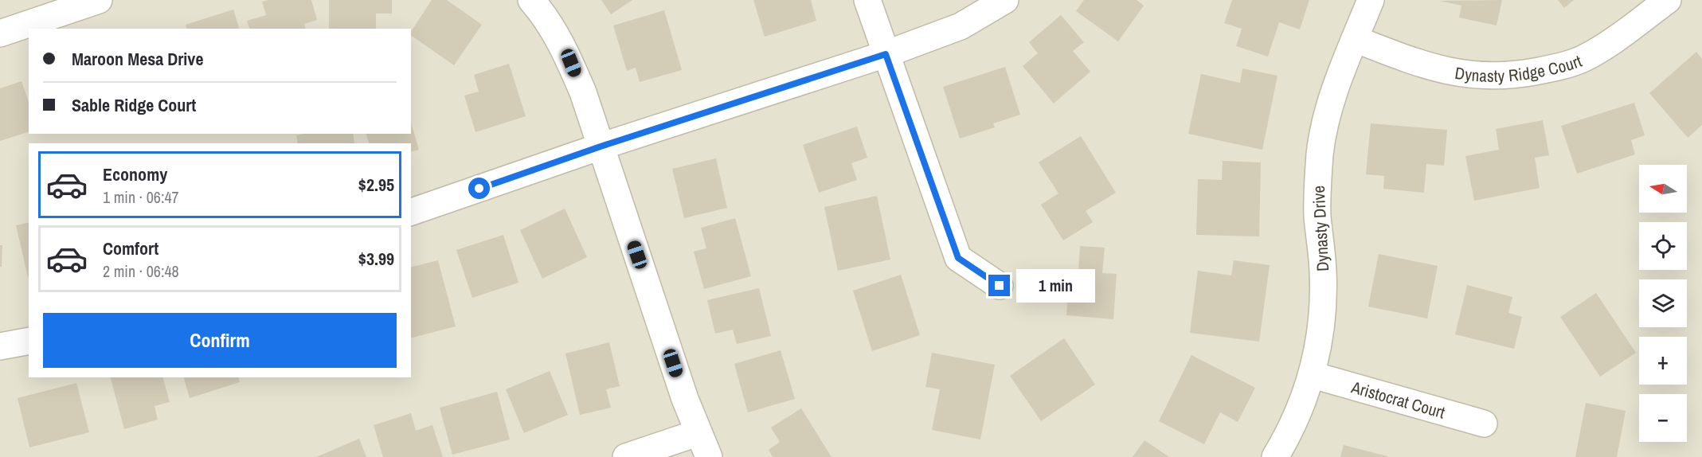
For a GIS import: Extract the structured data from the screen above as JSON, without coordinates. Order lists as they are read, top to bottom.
{
  "streets": {
    "street": ["Dynasty Ridge Court", "Dynasty Drive", "Aristocrat Court"]
  },
  "crossings": [
    ["Dynasty Ridge Court", "Dynasty Drive"],
    ["Dynasty Drive", "Aristocrat Court"]
  ],
  "north": "left",
  "page": {
    "banner": ["Maroon Mesa Drive", "Sable Ridge Court"],
    "list": [
      {
        "name": "Economy",
        "note": "1 min · 06:47",
        "value": "$2.95"
      },
      {
        "name": "Comfort",
        "note": "2 min · 06:48",
        "value": "$3.99"
      }
    ],
    "map_buttons": ["+", "−"],
    "bubble": "1 min",
    "buttons": "Confirm"
  }
}
